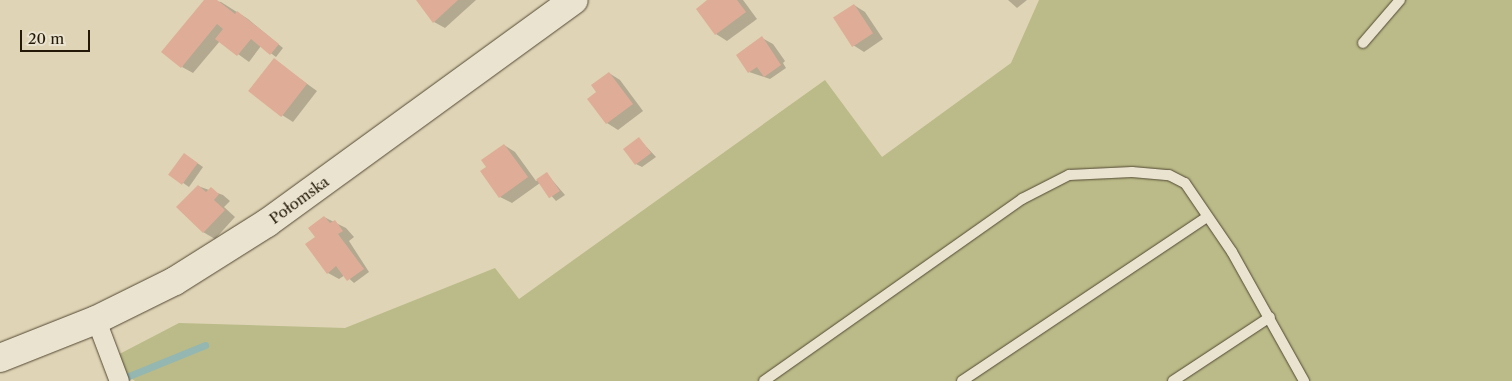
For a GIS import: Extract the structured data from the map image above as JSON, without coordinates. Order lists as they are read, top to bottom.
{
  "streets": {
    "street": ["Połomska"]
  },
  "scale_bar": "20 m"
}
